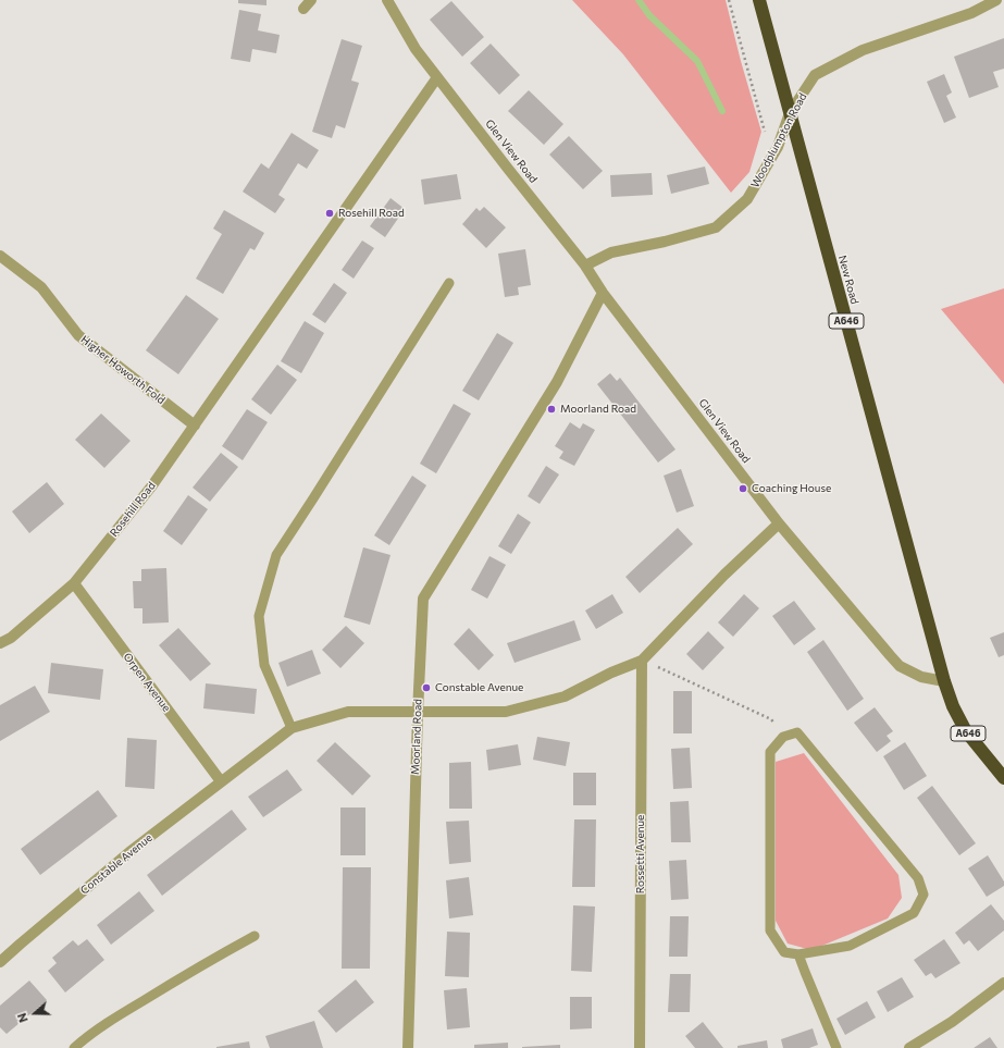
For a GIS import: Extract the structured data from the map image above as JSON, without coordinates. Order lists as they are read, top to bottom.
{
  "streets": {
    "highway": ["New Road", "A646"],
    "street": [
      "Woodplumpton Road",
      "Glen View Road",
      "Higher Howorth Fold",
      "Rosehill Road",
      "Orpen Avenue",
      "Moorland Road",
      "Rossetti Avenue",
      "Constable Avenue"
    ]
  },
  "crossings": [
    ["Woodplumpton Road", "Glen View Road"],
    ["Woodplumpton Road", "New Road"],
    ["Glen View Road", "New Road"],
    ["Glen View Road", "A646"],
    ["Glen View Road", "Rosehill Road"],
    ["Glen View Road", "Moorland Road"],
    ["Glen View Road", "Constable Avenue"],
    ["New Road", "A646"],
    ["Higher Howorth Fold", "Rosehill Road"],
    ["Rosehill Road", "Orpen Avenue"],
    ["Orpen Avenue", "Constable Avenue"],
    ["Moorland Road", "Constable Avenue"],
    ["Rossetti Avenue", "Constable Avenue"]
  ],
  "places": [
    "Rosehill Road",
    "Moorland Road",
    "Coaching House",
    "Constable Avenue"
  ],
  "north": "left"
}
